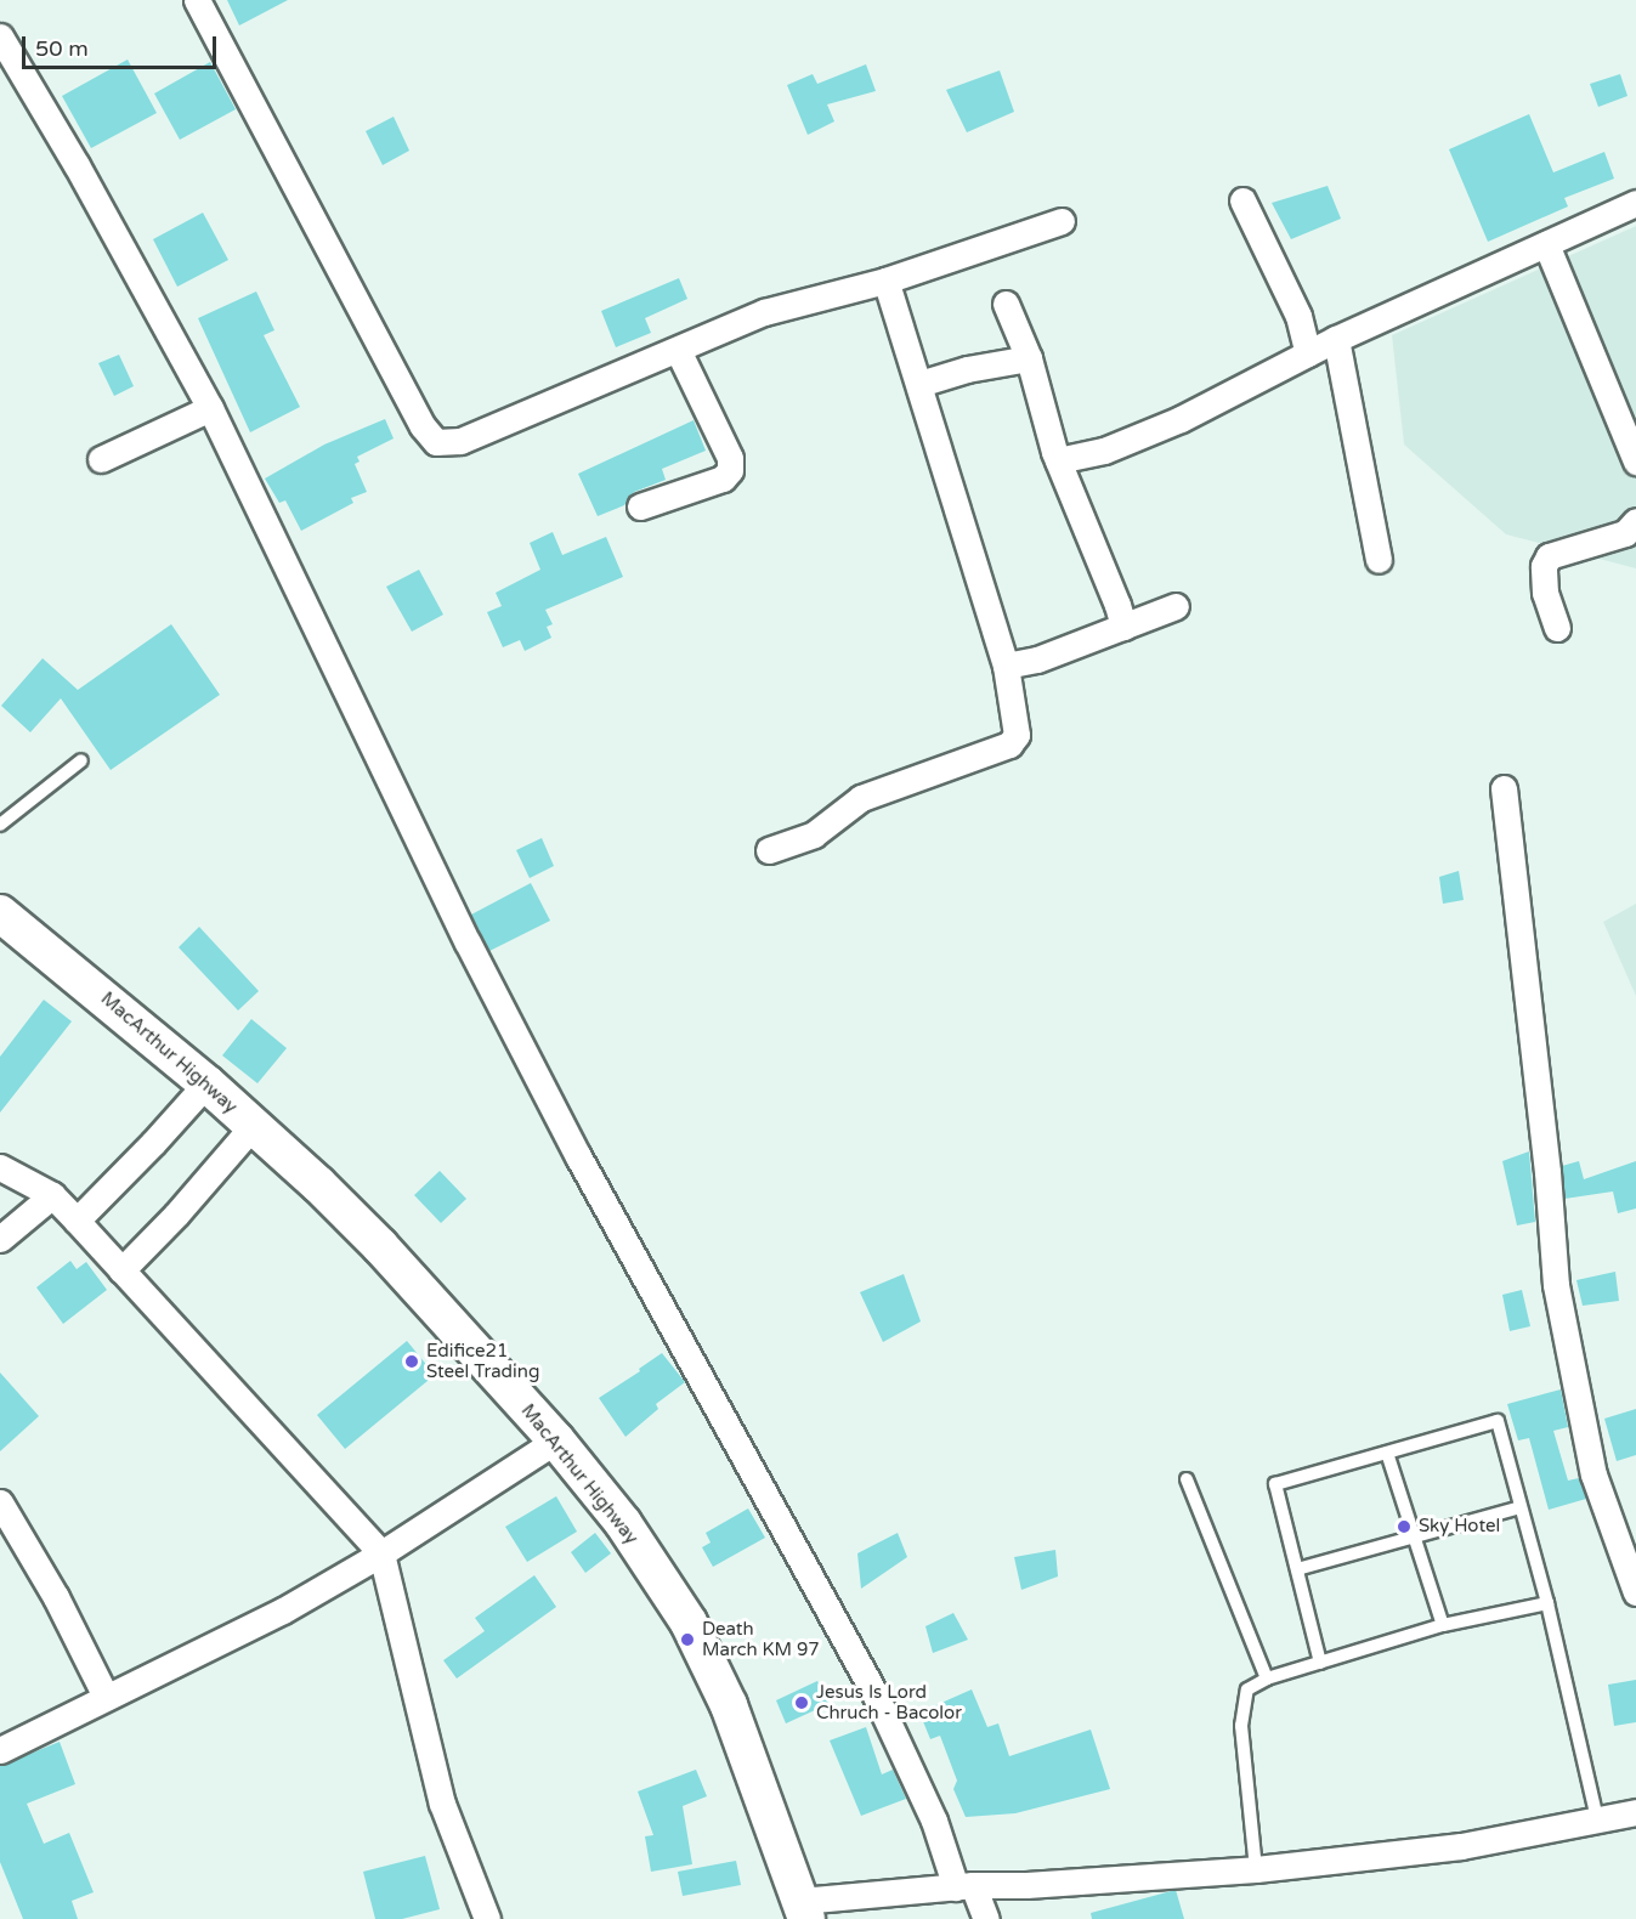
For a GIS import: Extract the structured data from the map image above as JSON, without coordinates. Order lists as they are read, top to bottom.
{
  "streets": {
    "main road": ["MacArthur Highway"]
  },
  "places": [
    "Edifice21 Steel Trading",
    "Sky Hotel",
    "Death March KM 97",
    "Jesus Is Lord Chruch - Bacolor"
  ],
  "scale_bar": "50 m"
}
